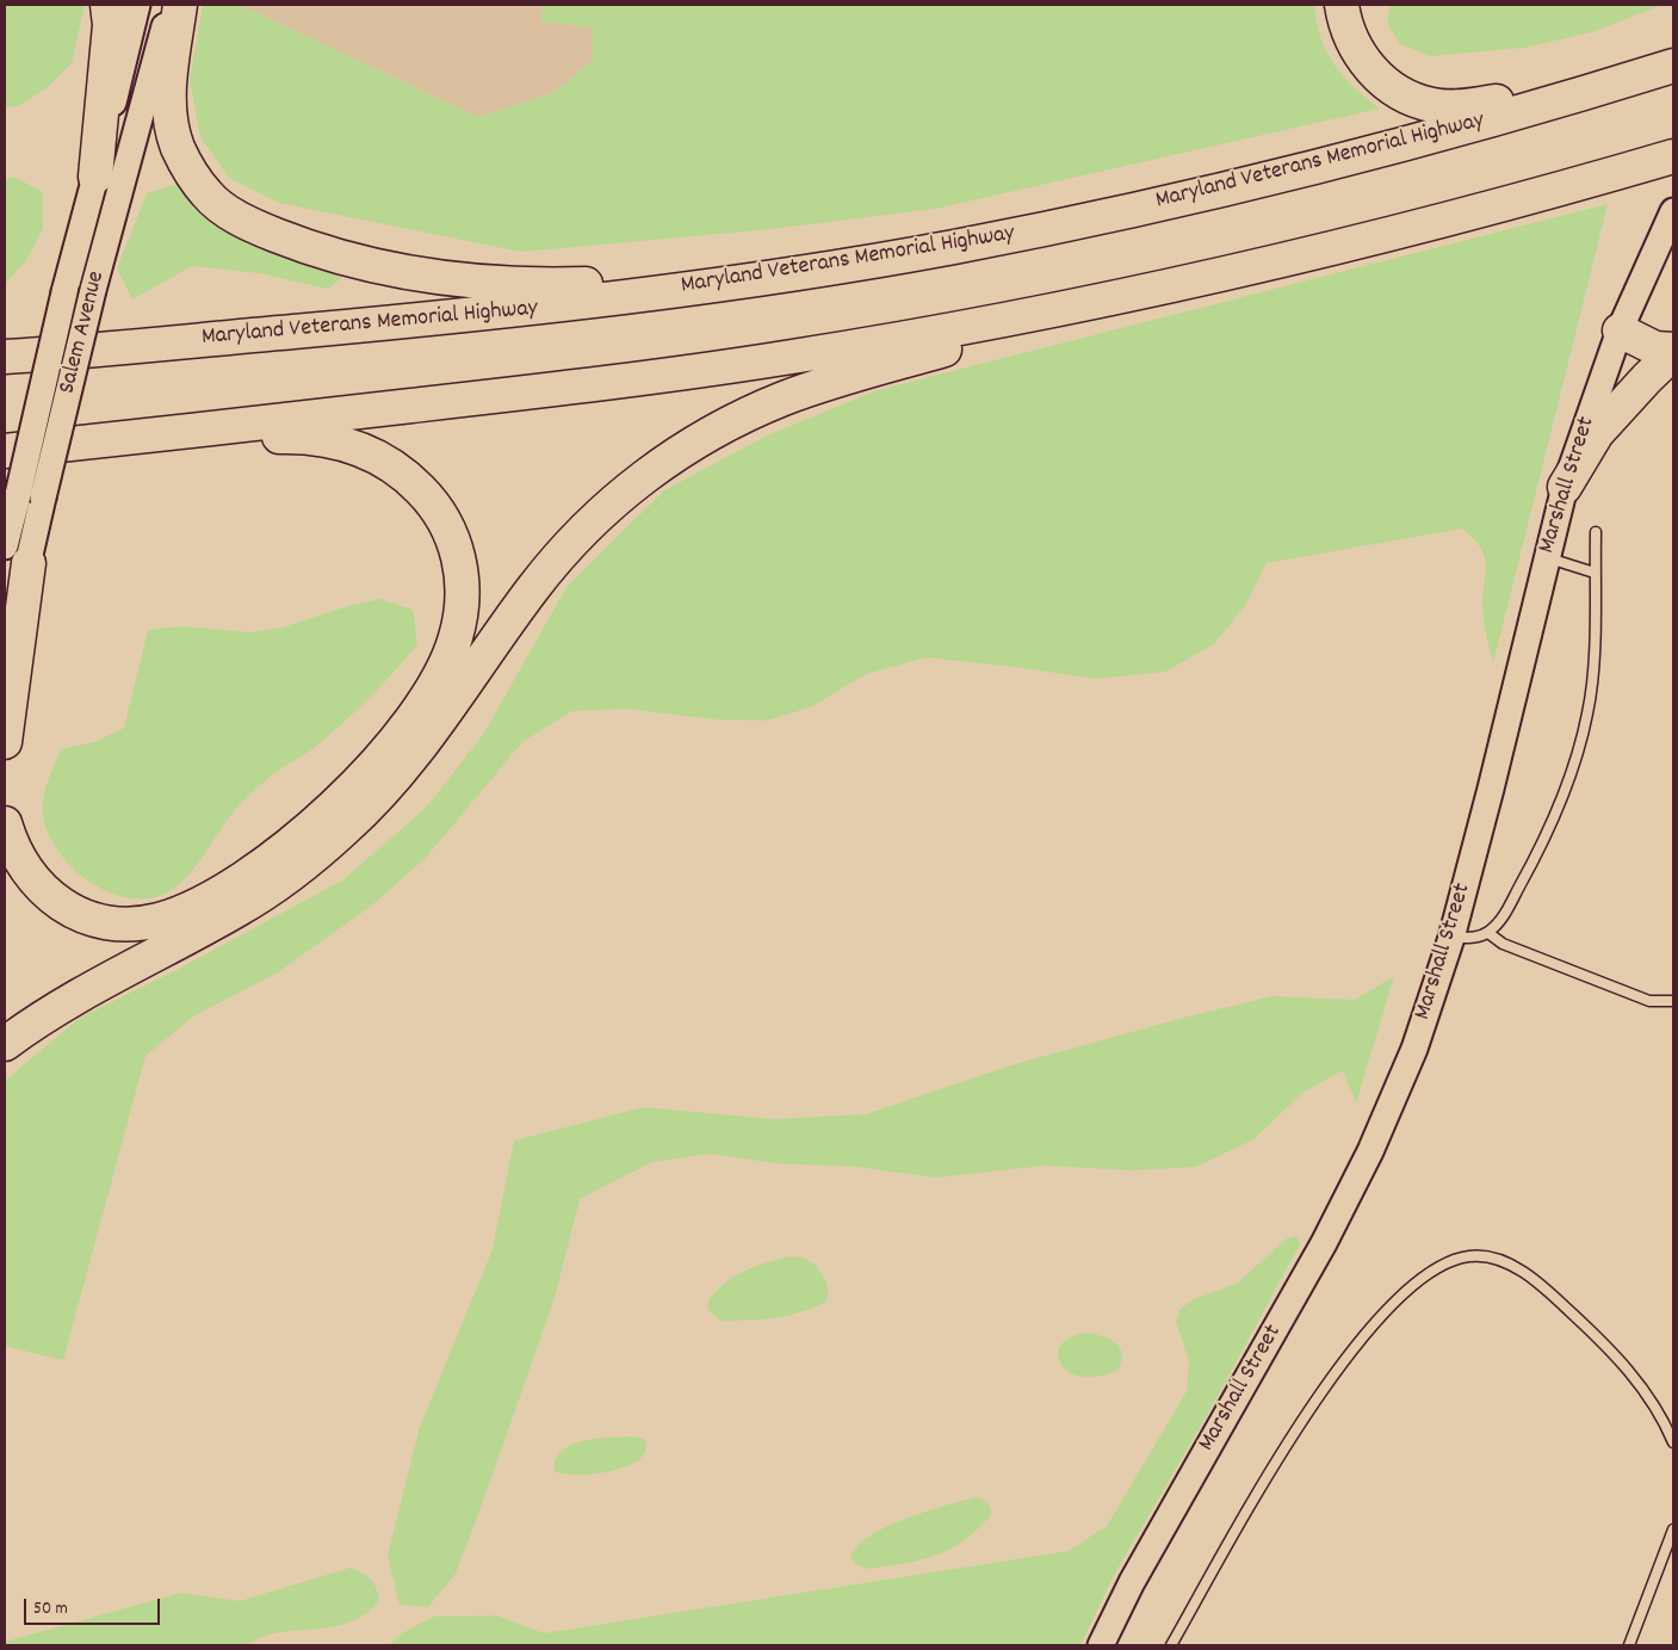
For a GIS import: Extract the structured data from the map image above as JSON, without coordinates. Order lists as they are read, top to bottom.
{
  "streets": {
    "highway": ["Maryland Veterans Memorial Highway"],
    "main road": ["Salem Avenue", "Marshall Street"]
  },
  "scale_bar": "50 m"
}
